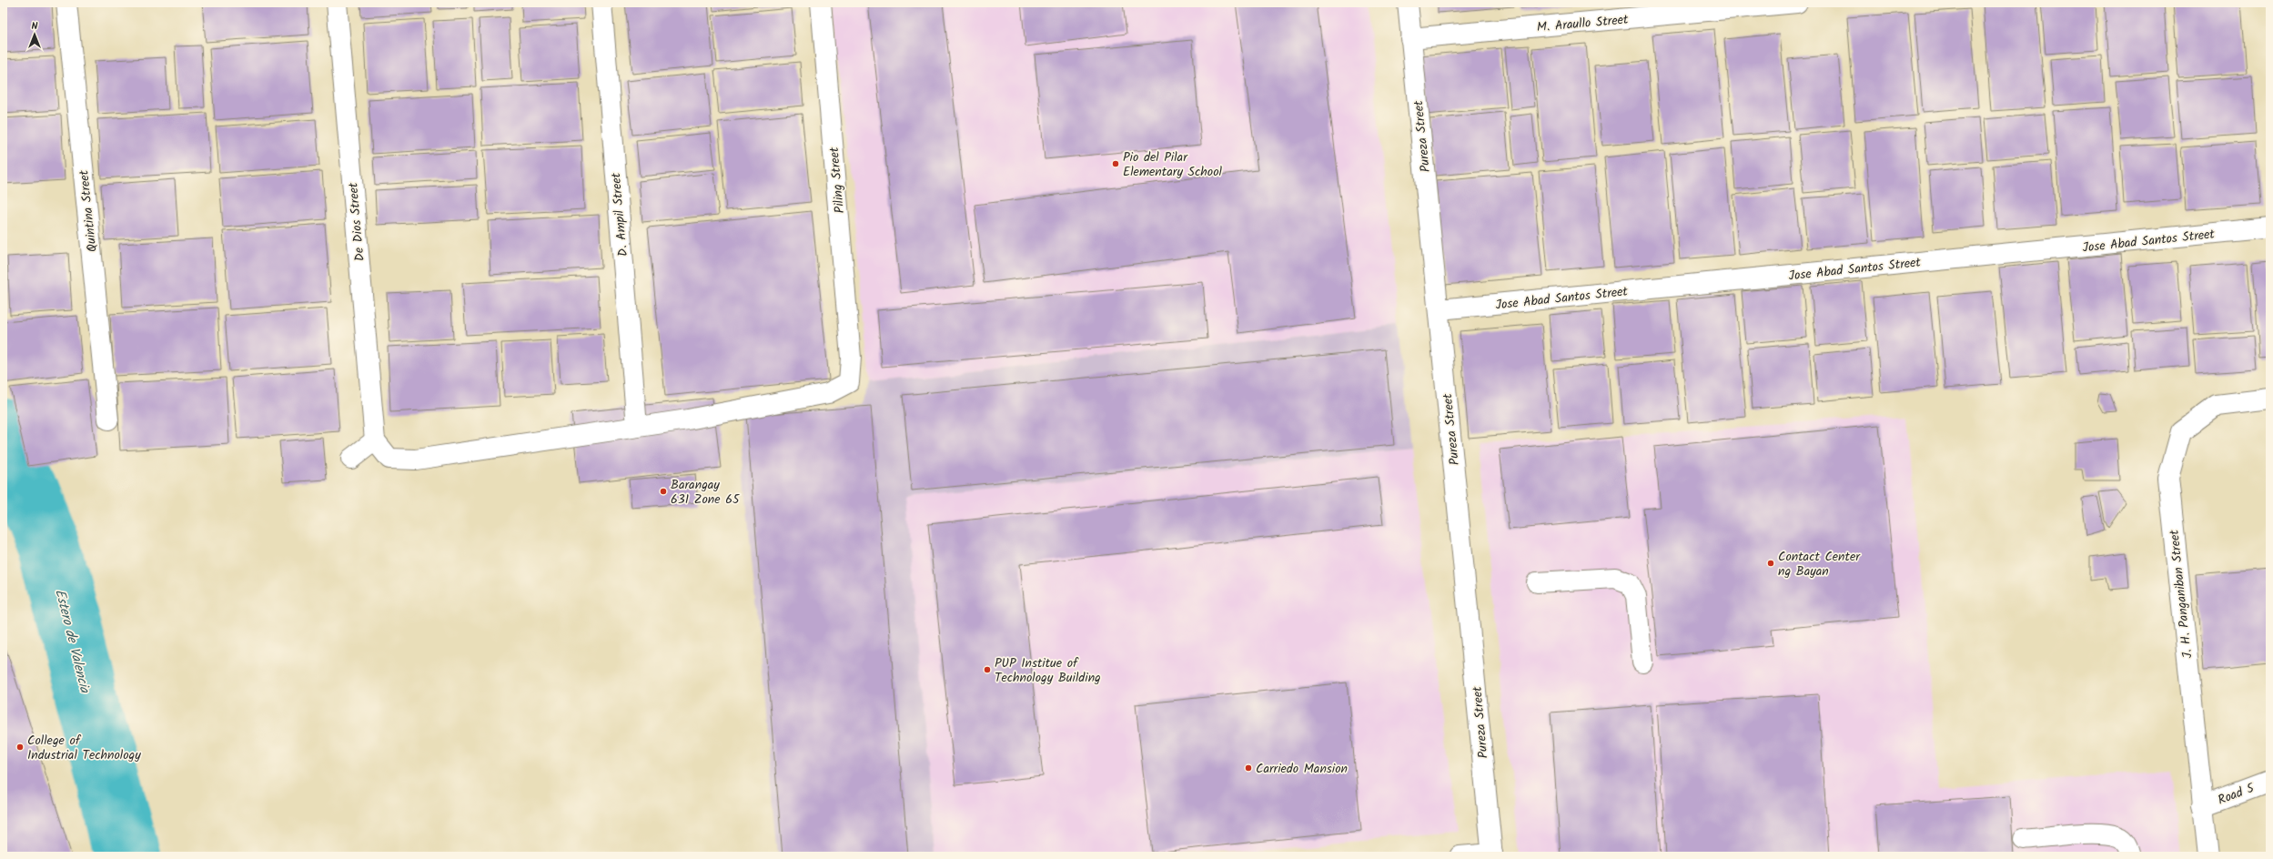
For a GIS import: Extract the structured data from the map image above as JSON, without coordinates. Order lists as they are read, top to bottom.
{
  "streets": {
    "street": [
      "M. Araullo Street",
      "Pureza Street",
      "Piling Street",
      "Quintina Street",
      "D. Ampil Street",
      "De Dios Street",
      "Jose Abad Santos Street",
      "J. H. Panganiban Street",
      "Road 5"
    ]
  },
  "crossings": [
    ["M. Araullo Street", "Pureza Street"],
    ["Pureza Street", "Jose Abad Santos Street"],
    ["Piling Street", "D. Ampil Street"],
    ["J. H. Panganiban Street", "Road 5"]
  ],
  "water": ["Estero de Valencia"],
  "places": [
    "Pio del Pilar Elementary School",
    "Barangay 631 Zone 65",
    "Contact Center ng Bayan",
    "PUP Institue of Technology Building",
    "College of Industrial Technology",
    "Carriedo Mansion"
  ],
  "north": "top"
}
